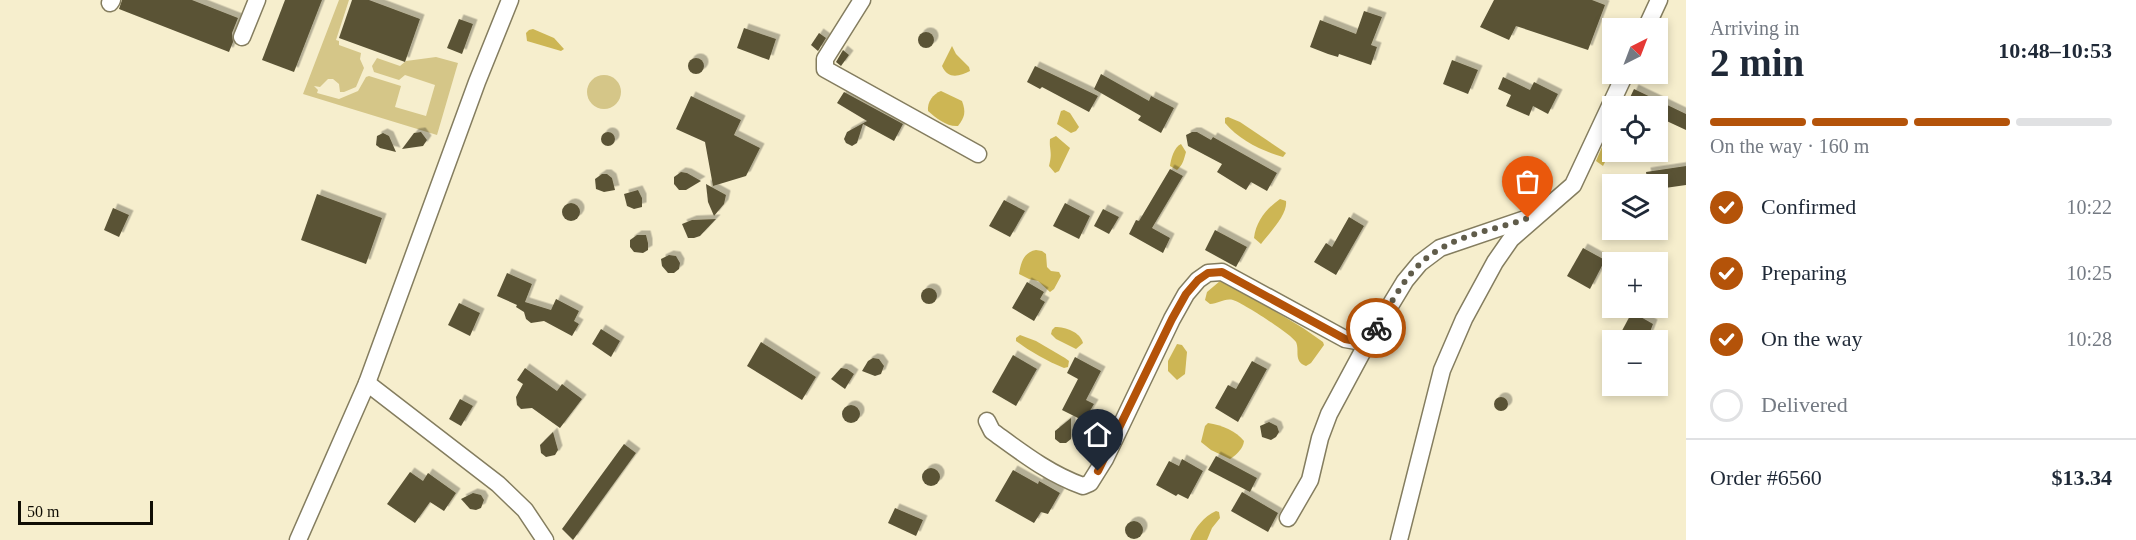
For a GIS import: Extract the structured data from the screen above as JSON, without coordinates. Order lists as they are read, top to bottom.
{
  "scale_bar": "50 m",
  "north": "top right",
  "page": {
    "heading": ["2 min", "Arriving in", "10:48–10:53"],
    "panel": ["Order #6560", "$13.34"],
    "map_buttons": ["+", "−"],
    "bar": "On the way · 160 m",
    "list": [
      ["Confirmed", "10:22"],
      ["Preparing", "10:25"],
      ["On the way", "10:28"],
      "Delivered"
    ],
    "scale": "50 m"
  }
}
